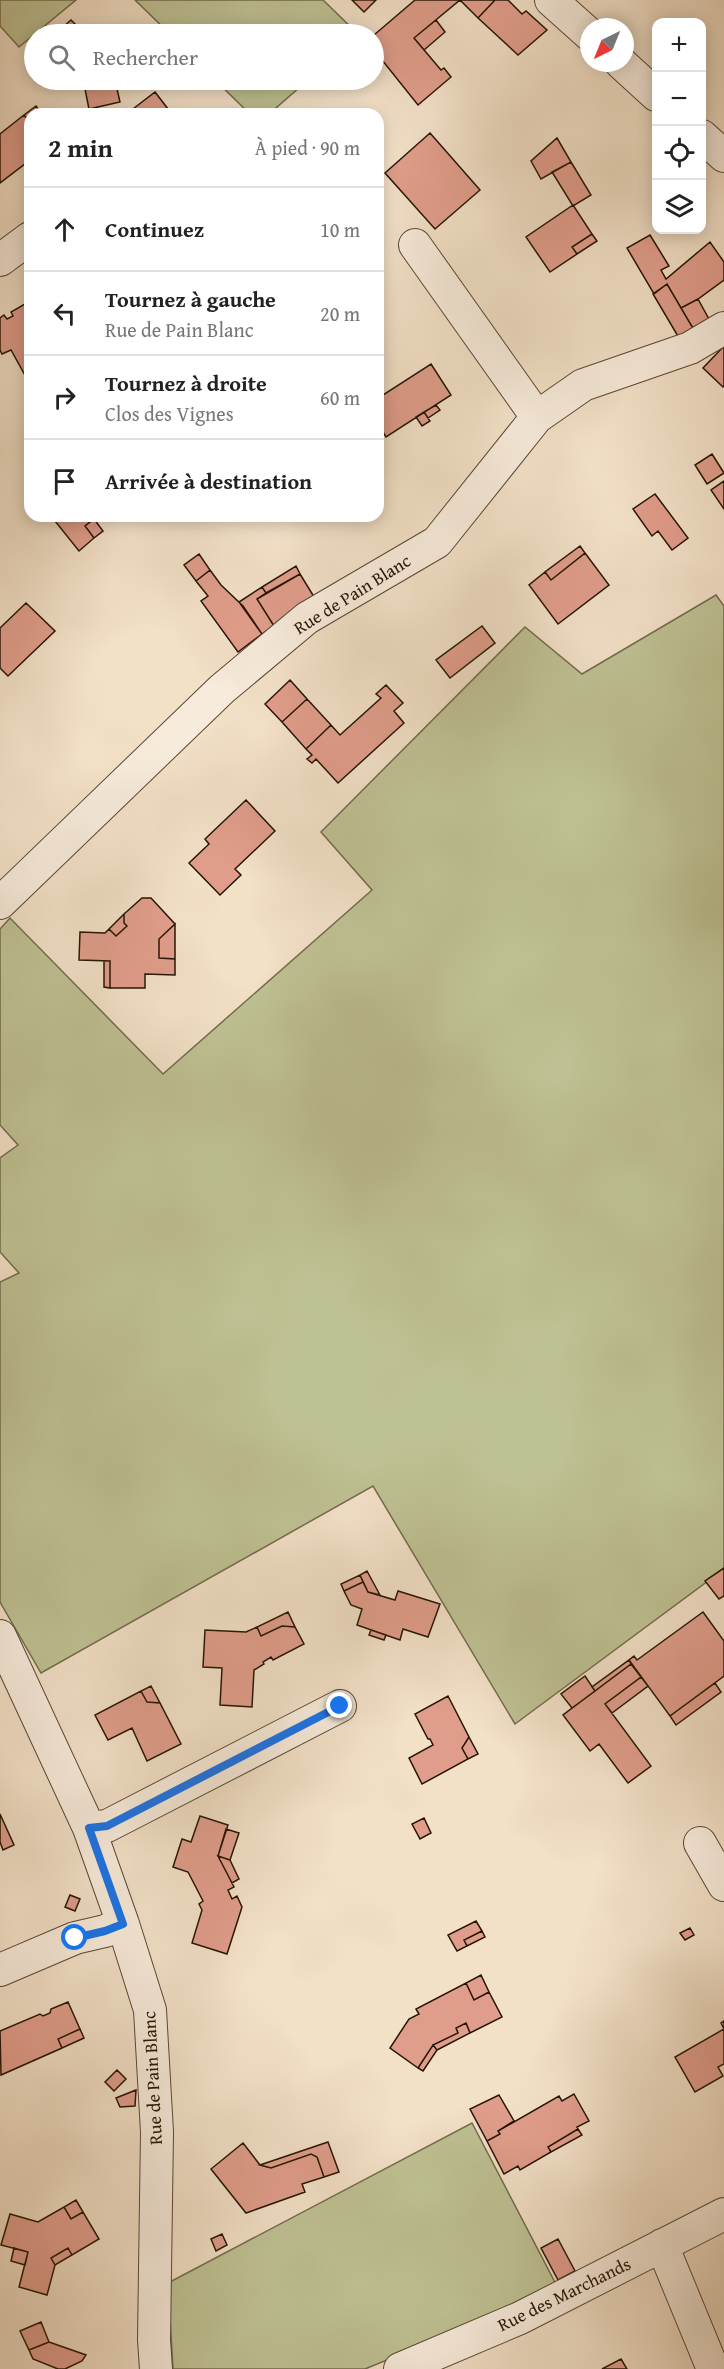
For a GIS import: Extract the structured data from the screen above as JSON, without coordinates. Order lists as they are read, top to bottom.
{
  "streets": {
    "street": ["Rue de Pain Blanc", "Rue des Marchands"]
  },
  "north": "bottom left",
  "page": {
    "map_buttons": ["+", "−"],
    "search": "Rechercher",
    "heading": ["2 min", "À pied · 90 m"],
    "list": [
      ["Continuez", "10 m"],
      ["Tournez à gauche", "Rue de Pain Blanc", "20 m"],
      ["Tournez à droite", "Clos des Vignes", "60 m"],
      "Arrivée à destination"
    ]
  }
}
